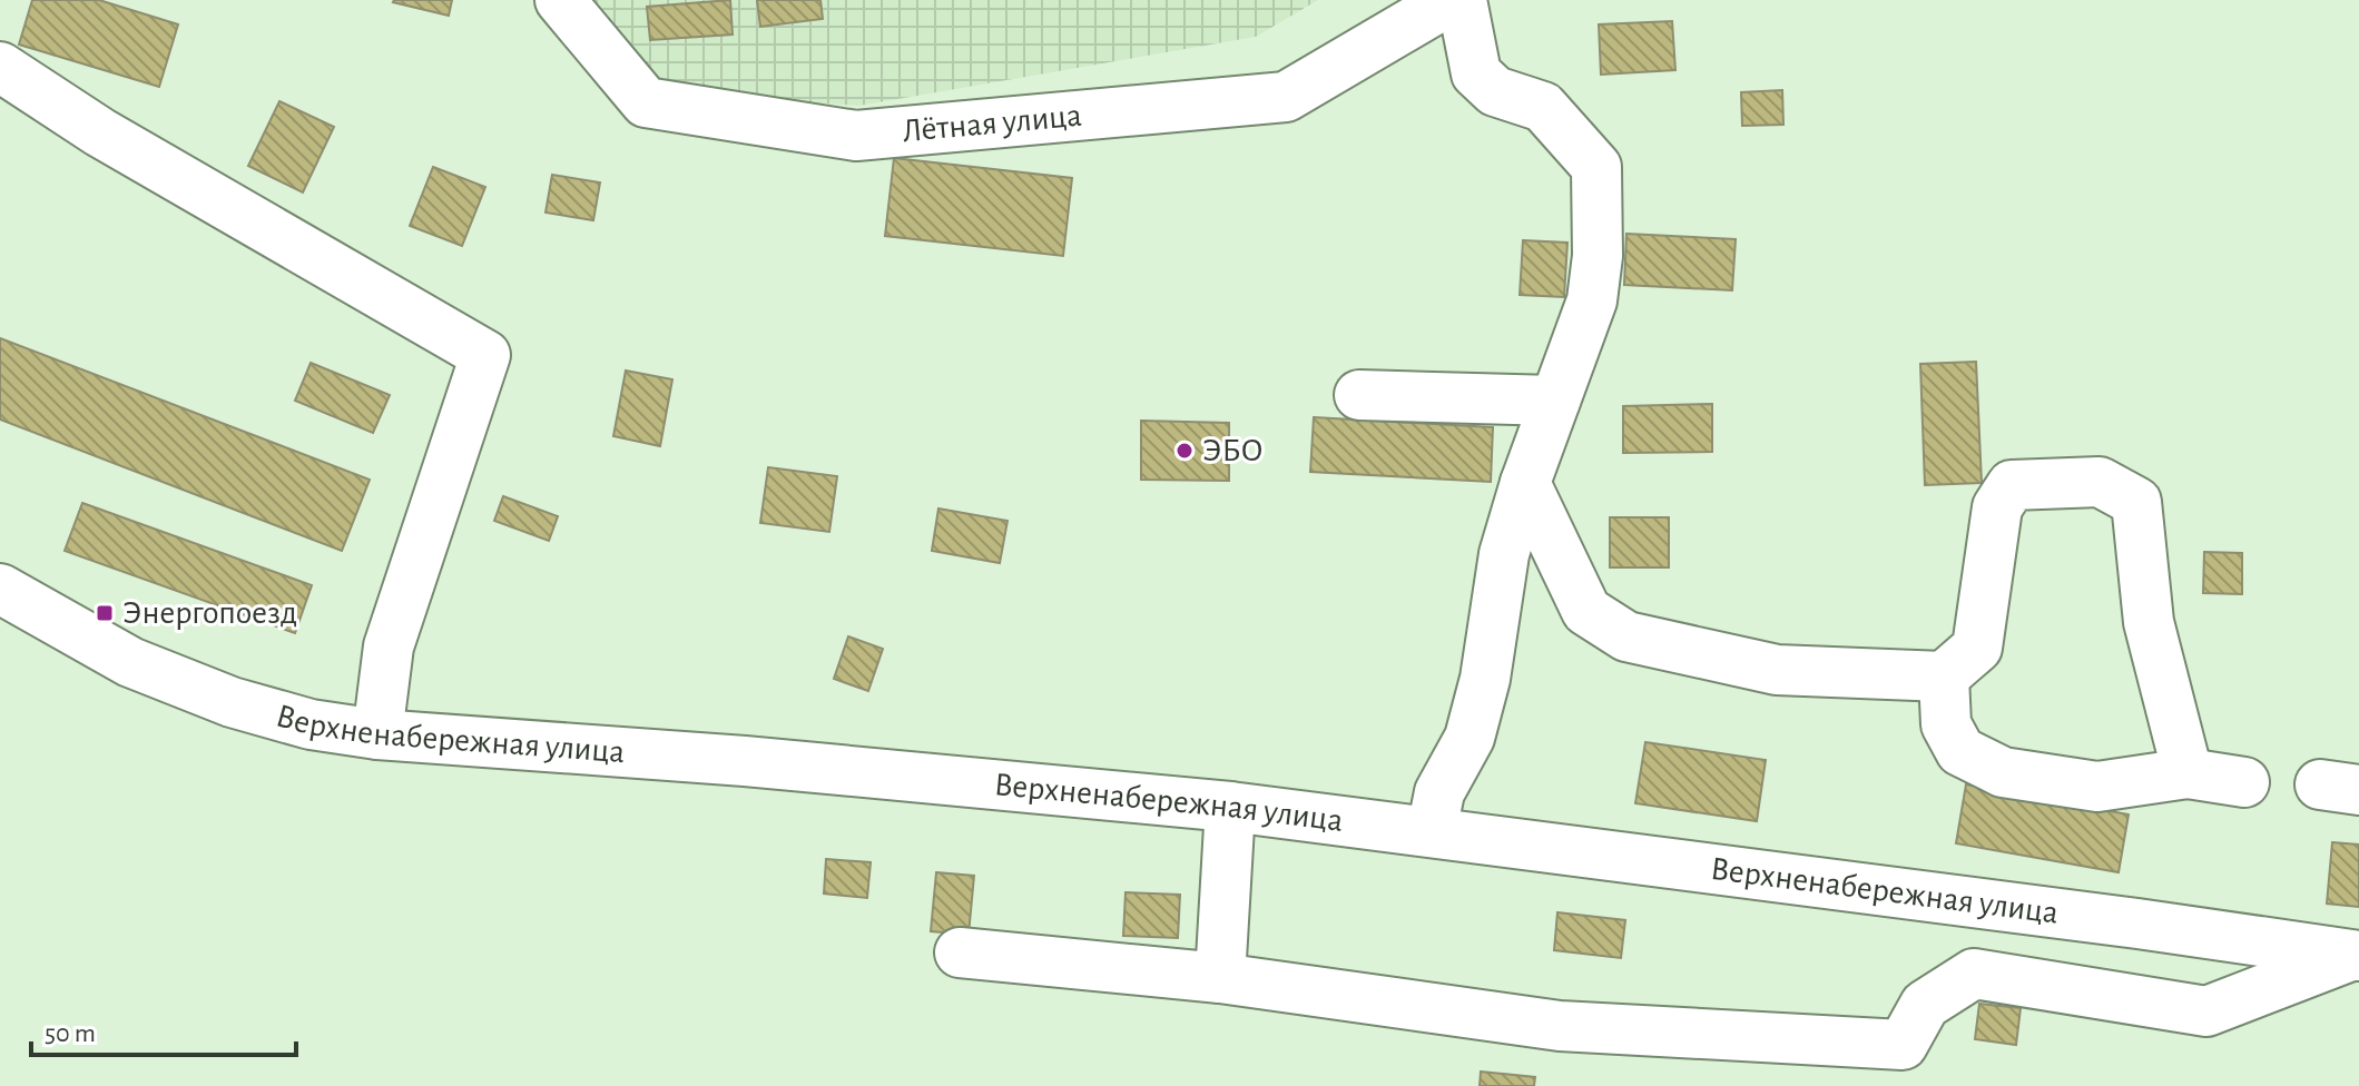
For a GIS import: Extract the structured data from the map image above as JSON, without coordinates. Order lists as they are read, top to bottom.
{
  "streets": {
    "street": ["Лётная улица", "Верхненабережная улица"]
  },
  "places": {
    "other": ["ЭБО"],
    "transit": ["Энергопоезд"]
  },
  "scale_bar": "50 m"
}
